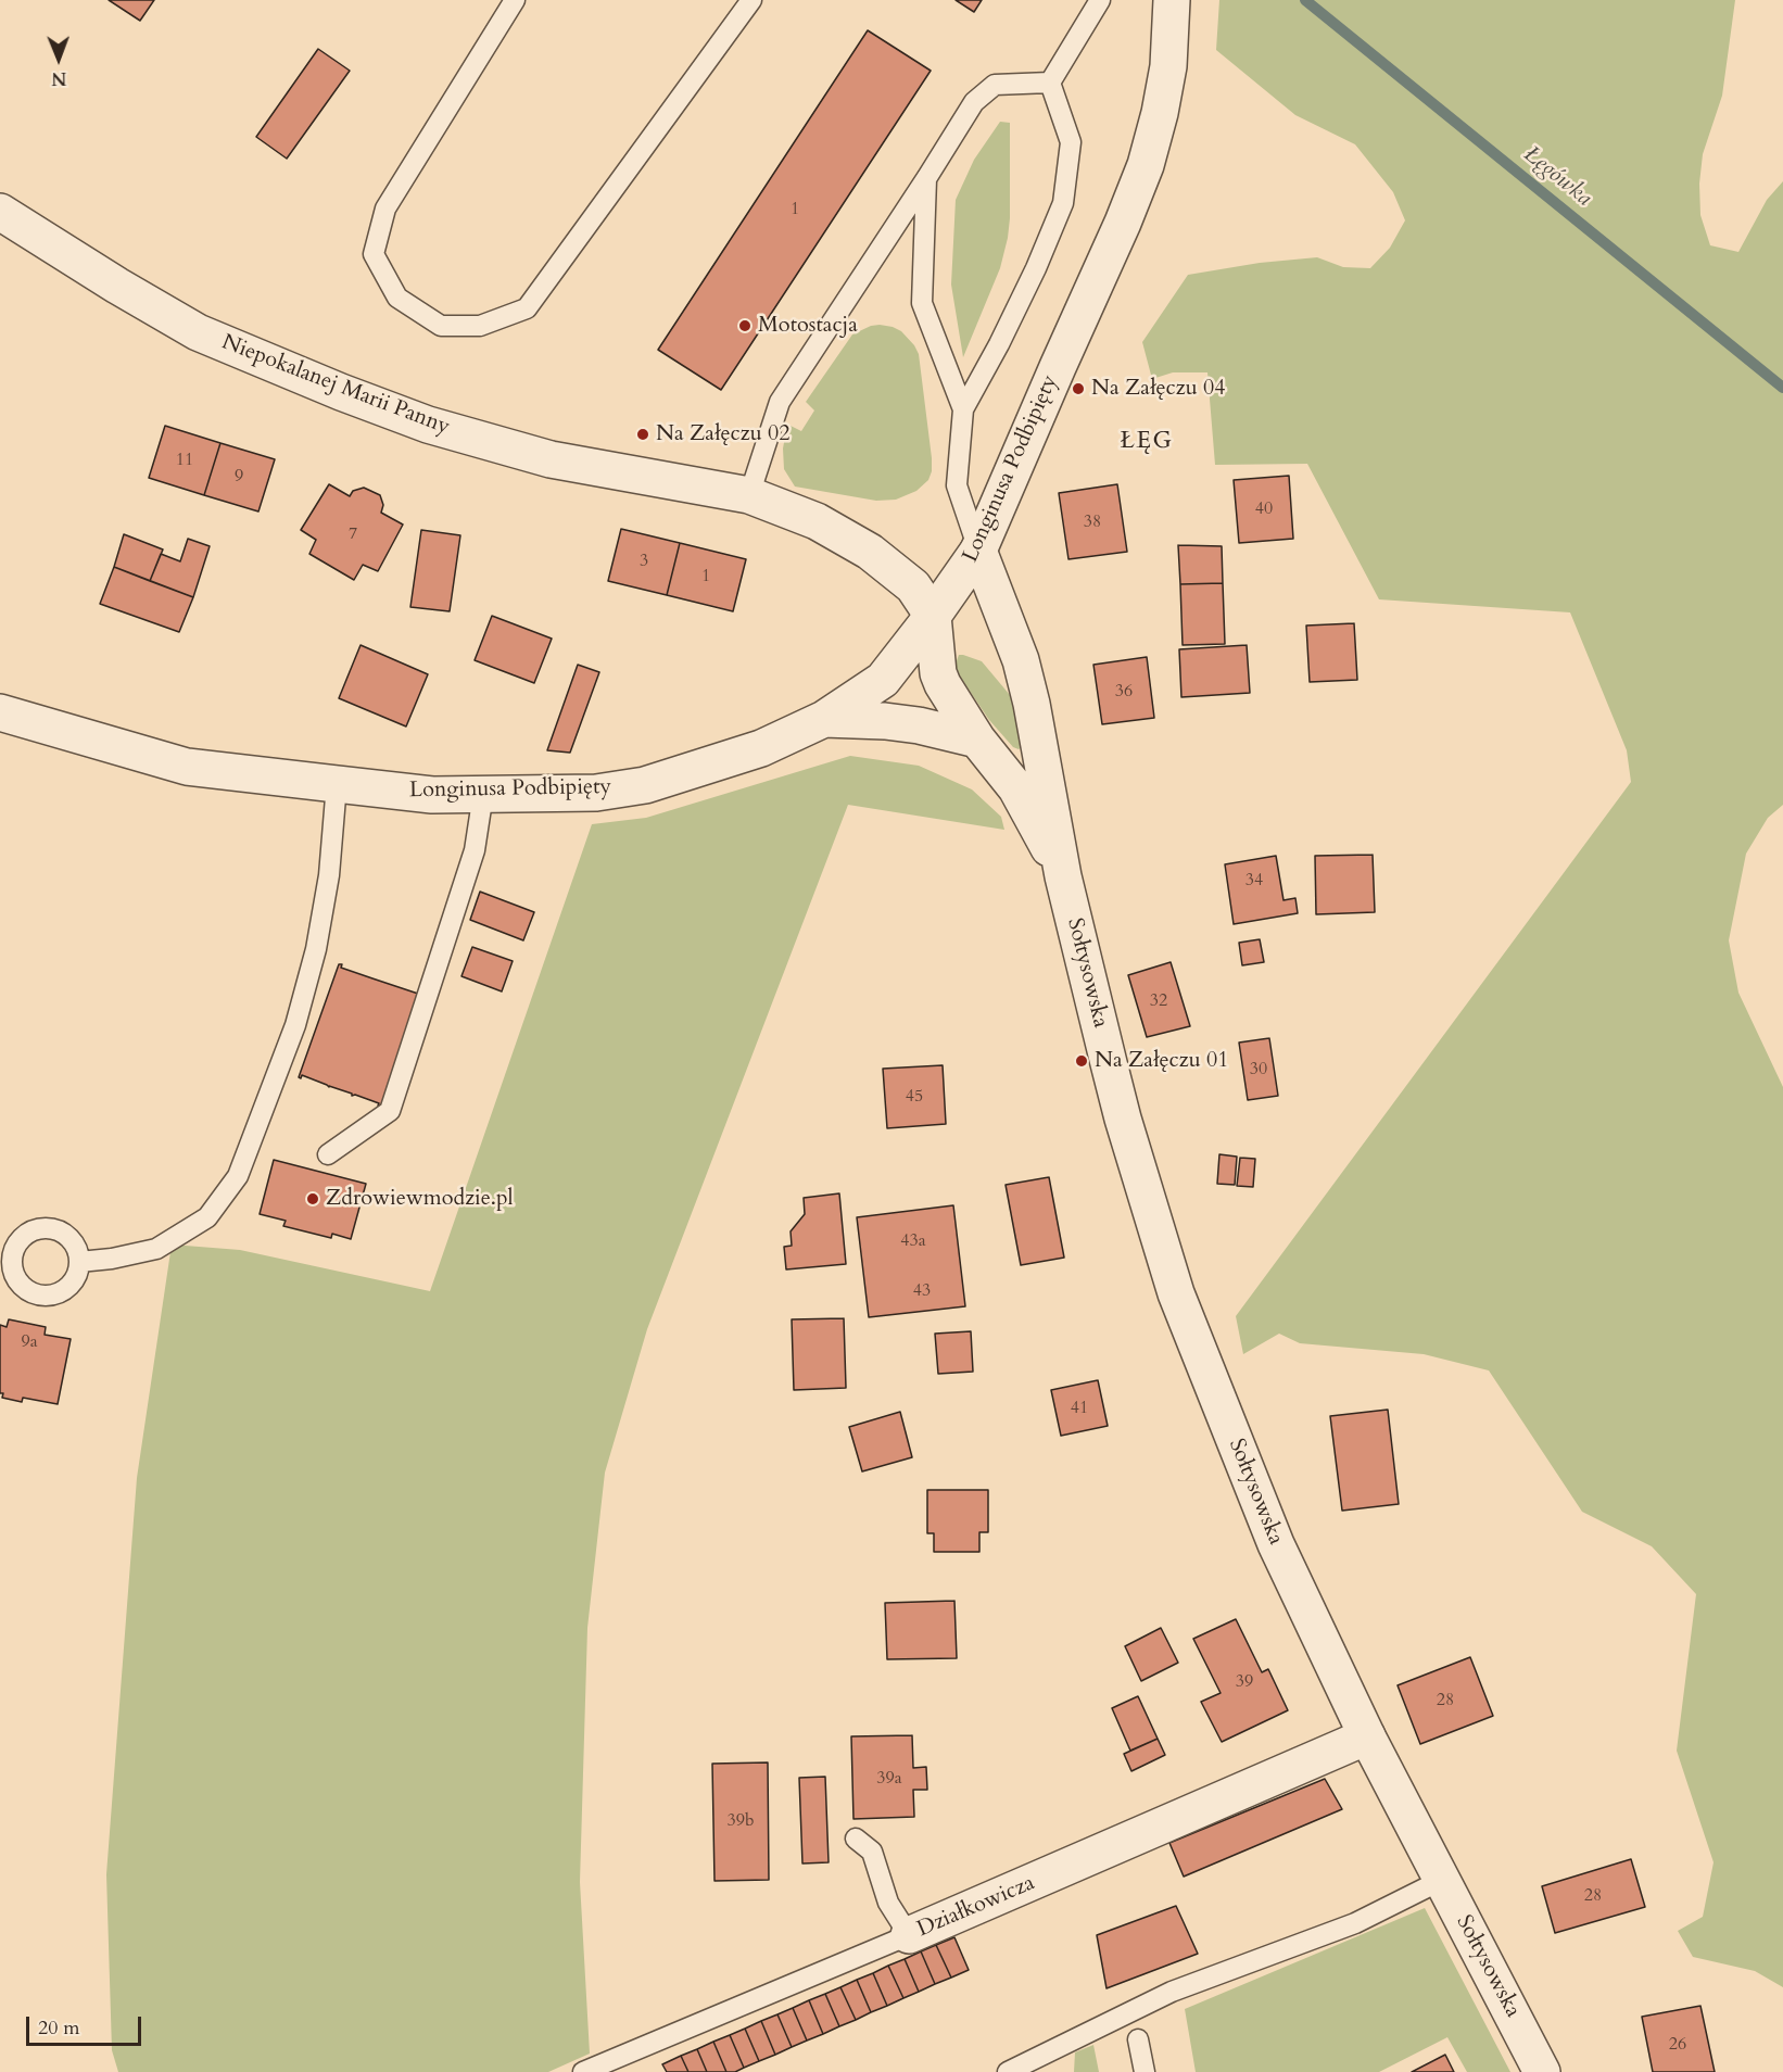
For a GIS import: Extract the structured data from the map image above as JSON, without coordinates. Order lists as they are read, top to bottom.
{
  "streets": {
    "street": [
      "Niepokalanej Marii Panny",
      "Longinusa Podbipięty",
      "Sołtysowska",
      "Działkowicza"
    ]
  },
  "crossings": [
    ["Niepokalanej Marii Panny", "Longinusa Podbipięty"],
    ["Niepokalanej Marii Panny", "Sołtysowska"],
    ["Longinusa Podbipięty", "Sołtysowska"],
    ["Sołtysowska", "Działkowicza"]
  ],
  "districts": ["ŁĘG"],
  "water": ["Łęgówka"],
  "places": [
    "Motostacja",
    "Na Załęczu 04",
    "Na Załęczu 02",
    "Na Załęczu 01",
    "Zdrowiewmodzie.pl"
  ],
  "house_numbers": [
    "1",
    "11",
    "9",
    "40",
    "38",
    "7",
    "3",
    "1",
    "36",
    "34",
    "32",
    "30",
    "45",
    "43a",
    "43",
    "9a",
    "41",
    "39",
    "28",
    "39a",
    "39b",
    "28",
    "26"
  ],
  "scale_bar": "20 m",
  "north": "bottom"
}
